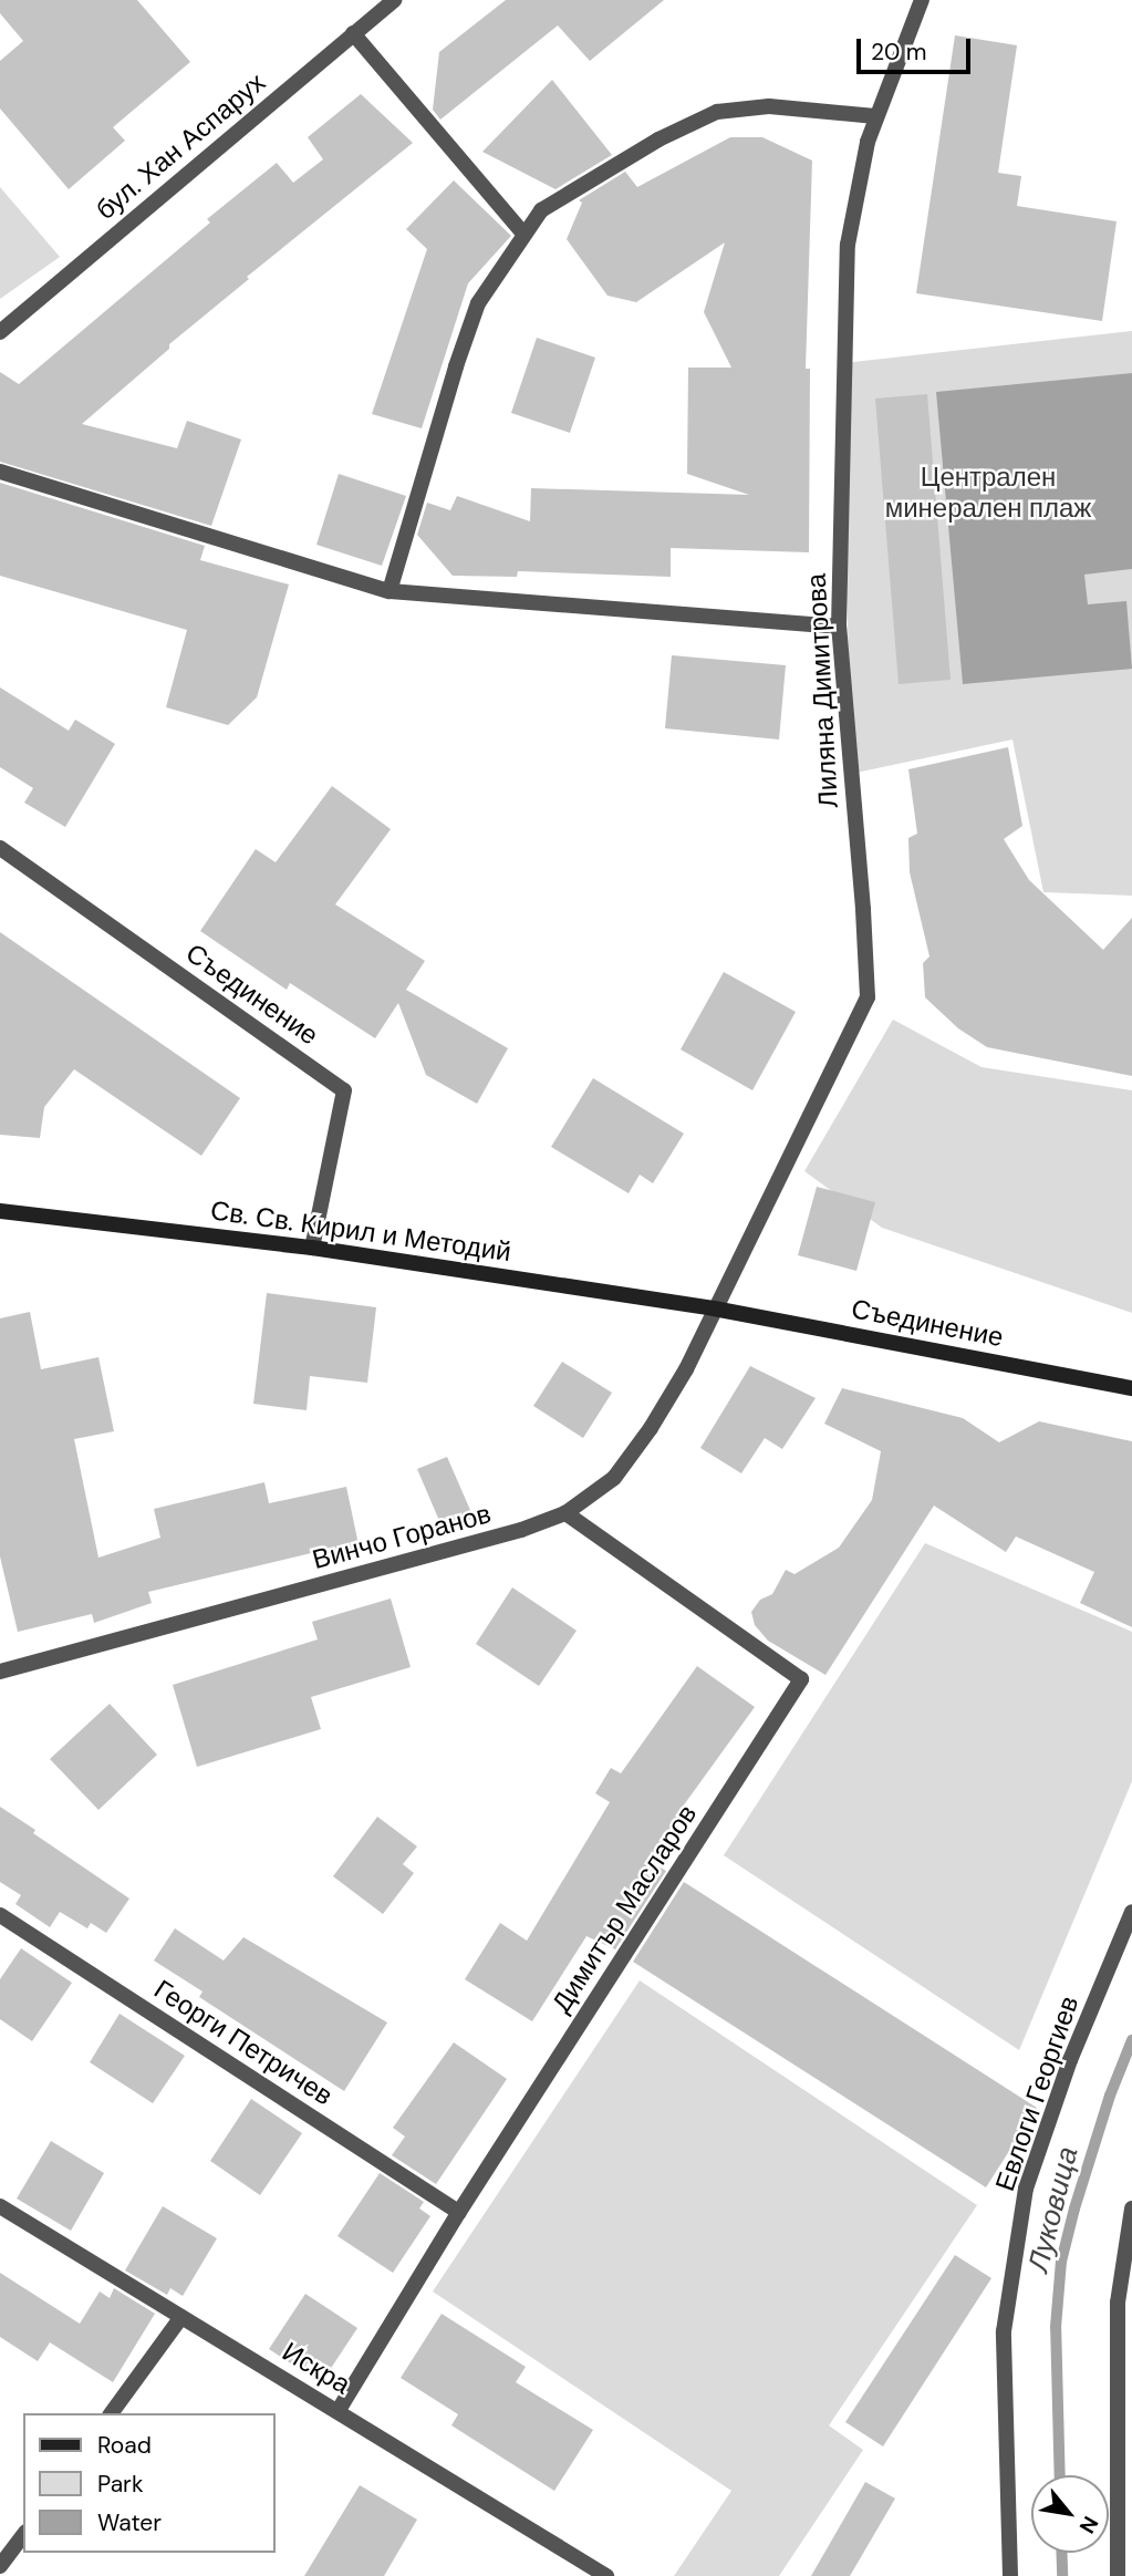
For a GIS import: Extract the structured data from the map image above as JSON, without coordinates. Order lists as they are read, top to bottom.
{
  "streets": {
    "street": [
      "бул. Хан Аспарух",
      "Лиляна Димитрова",
      "Съединение",
      "Св. Св. Кирил и Методий",
      "Винчо Горанов",
      "Димитър Масларов",
      "Георги Петричев",
      "Евлоги Георгиев",
      "Искра"
    ]
  },
  "crossings": [
    ["Лиляна Димитрова", "Съединение"],
    ["Лиляна Димитрова", "Св. Св. Кирил и Методий"],
    ["Лиляна Димитрова", "Винчо Горанов"],
    ["Съединение", "Св. Св. Кирил и Методий"],
    ["Съединение", "Винчо Горанов"],
    ["Св. Св. Кирил и Методий", "Винчо Горанов"],
    ["Винчо Горанов", "Димитър Масларов"],
    ["Димитър Масларов", "Георги Петричев"],
    ["Димитър Масларов", "Искра"]
  ],
  "water": ["Луковица"],
  "parks": ["Централен минерален плаж"],
  "legend": ["Road", "Park", "Water"],
  "scale_bar": "20 m",
  "north": "bottom right"
}
